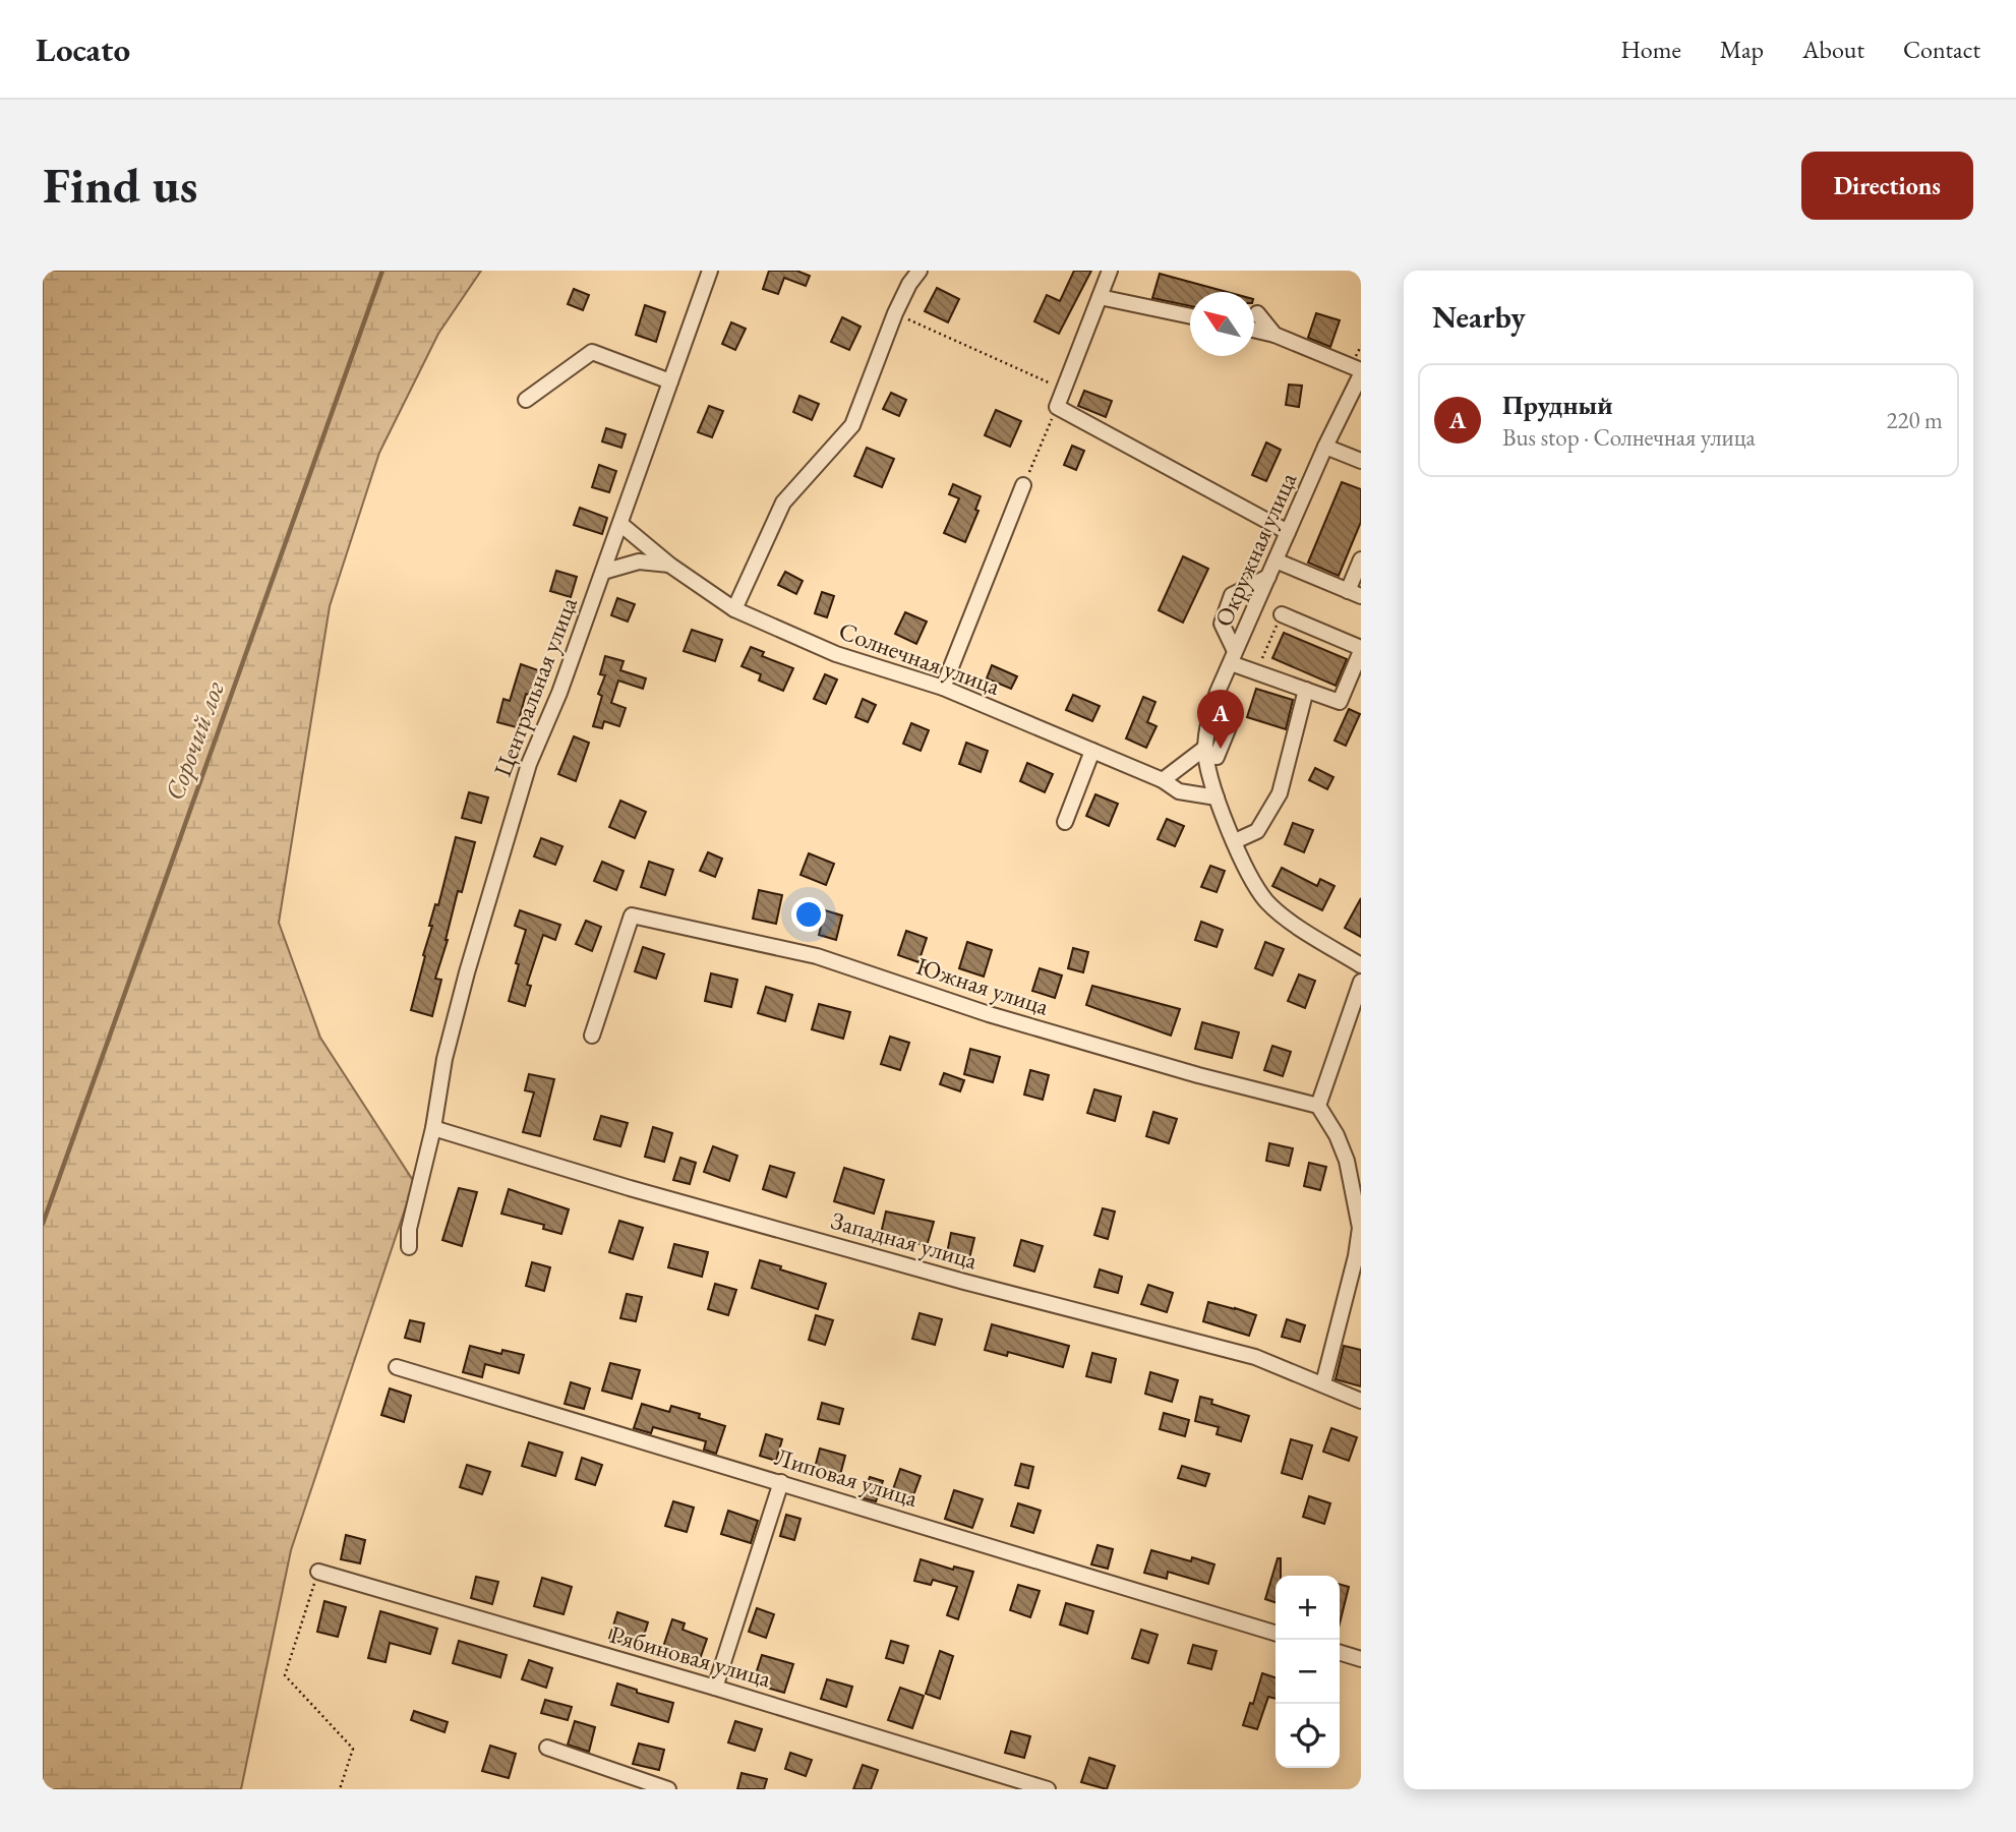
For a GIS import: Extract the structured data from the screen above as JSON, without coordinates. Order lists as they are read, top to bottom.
{
  "streets": {
    "street": [
      "Окружная улица",
      "Солнечная улица",
      "Центральная улица",
      "Южная улица",
      "Западная улица",
      "Липовая улица",
      "Рябиновая улица"
    ]
  },
  "crossings": [
    ["Солнечная улица", "Центральная улица"],
    ["Центральная улица", "Западная улица"]
  ],
  "water": ["Сорочий лог"],
  "north": "top left",
  "page": {
    "header": "Locato",
    "nav": [
      "Home",
      "Map",
      "About",
      "Contact"
    ],
    "buttons": "Directions",
    "title": "Find us",
    "heading": "Nearby",
    "list": [
      {
        "mark": "A",
        "name": "Прудный",
        "note": "Bus stop · Солнечная улица",
        "value": "220 m"
      }
    ],
    "pins": "A",
    "map_buttons": ["+", "−"]
  }
}
